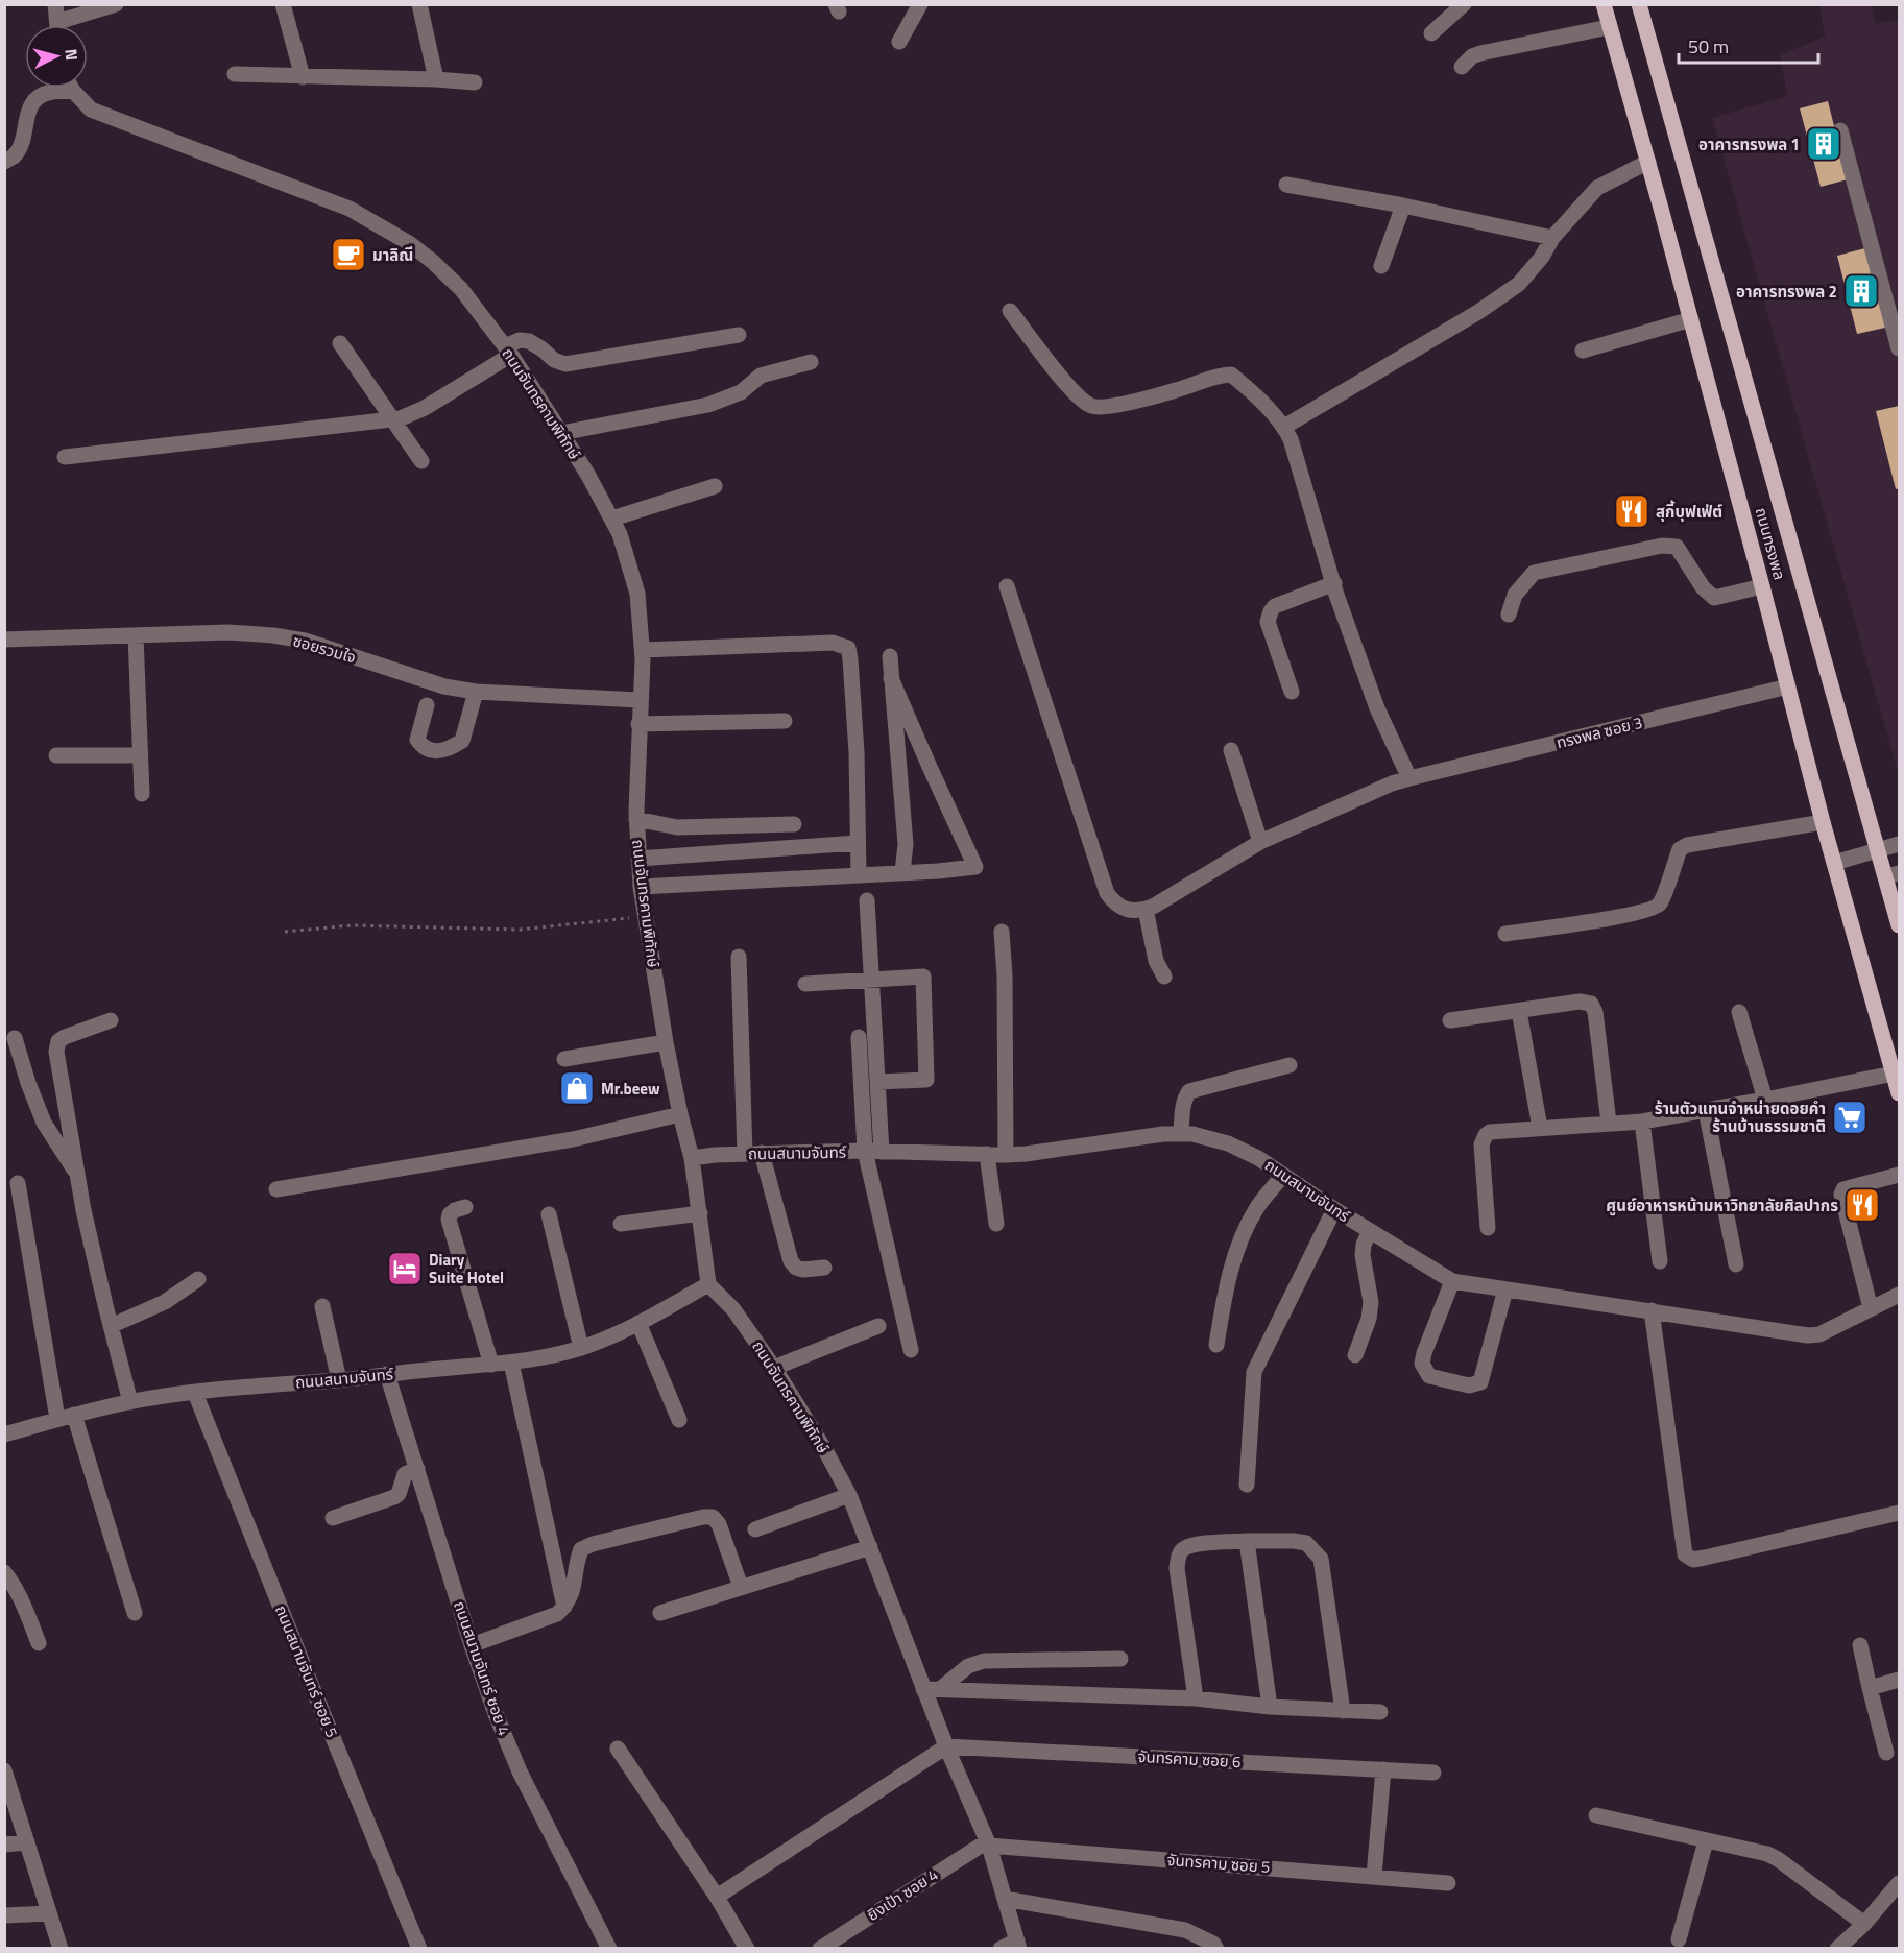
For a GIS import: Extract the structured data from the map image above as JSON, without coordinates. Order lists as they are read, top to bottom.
{
  "streets": {
    "main road": ["ถนนทรงพล"],
    "street": [
      "ถนนจันทรคามพิทักษ์",
      "ซอยรวมใจ",
      "ทรงพล ซอย 3",
      "ถนนสนามจันทร์",
      "ถนนสนามจันทร์ ซอย 4",
      "ถนนสนามจันทร์ ซอย 5",
      "จันทรคาม ซอย 6",
      "จันทรคาม ซอย 5",
      "ยิงเป้า ซอย 4"
    ]
  },
  "crossings": [
    ["ถนนจันทรคามพิทักษ์", "ซอยรวมใจ"],
    ["ถนนจันทรคามพิทักษ์", "ถนนสนามจันทร์"],
    ["ถนนจันทรคามพิทักษ์", "จันทรคาม ซอย 6"],
    ["ถนนจันทรคามพิทักษ์", "จันทรคาม ซอย 5"],
    ["ถนนจันทรคามพิทักษ์", "ยิงเป้า ซอย 4"],
    ["ถนนทรงพล", "ทรงพล ซอย 3"],
    ["ถนนสนามจันทร์", "ถนนสนามจันทร์ ซอย 4"],
    ["ถนนสนามจันทร์", "ถนนสนามจันทร์ ซอย 5"],
    ["จันทรคาม ซอย 5", "ยิงเป้า ซอย 4"]
  ],
  "places": {
    "building": ["อาคารทรงพล 1", "อาคารทรงพล 2"],
    "cafe": ["มาลิณี"],
    "restaurant": ["สุกี้บุฟเฟ่ต์", "ศูนย์อาหารหน้ามหาวิทยาลัยศิลปากร"],
    "shop": ["Mr.beew"],
    "supermarket": ["ร้านตัวแทนจำหน่ายดอยคำ ร้านบ้านธรรมชาติ"],
    "hotel": ["Diary Suite Hotel"]
  },
  "scale_bar": "50 m",
  "north": "right"
}
